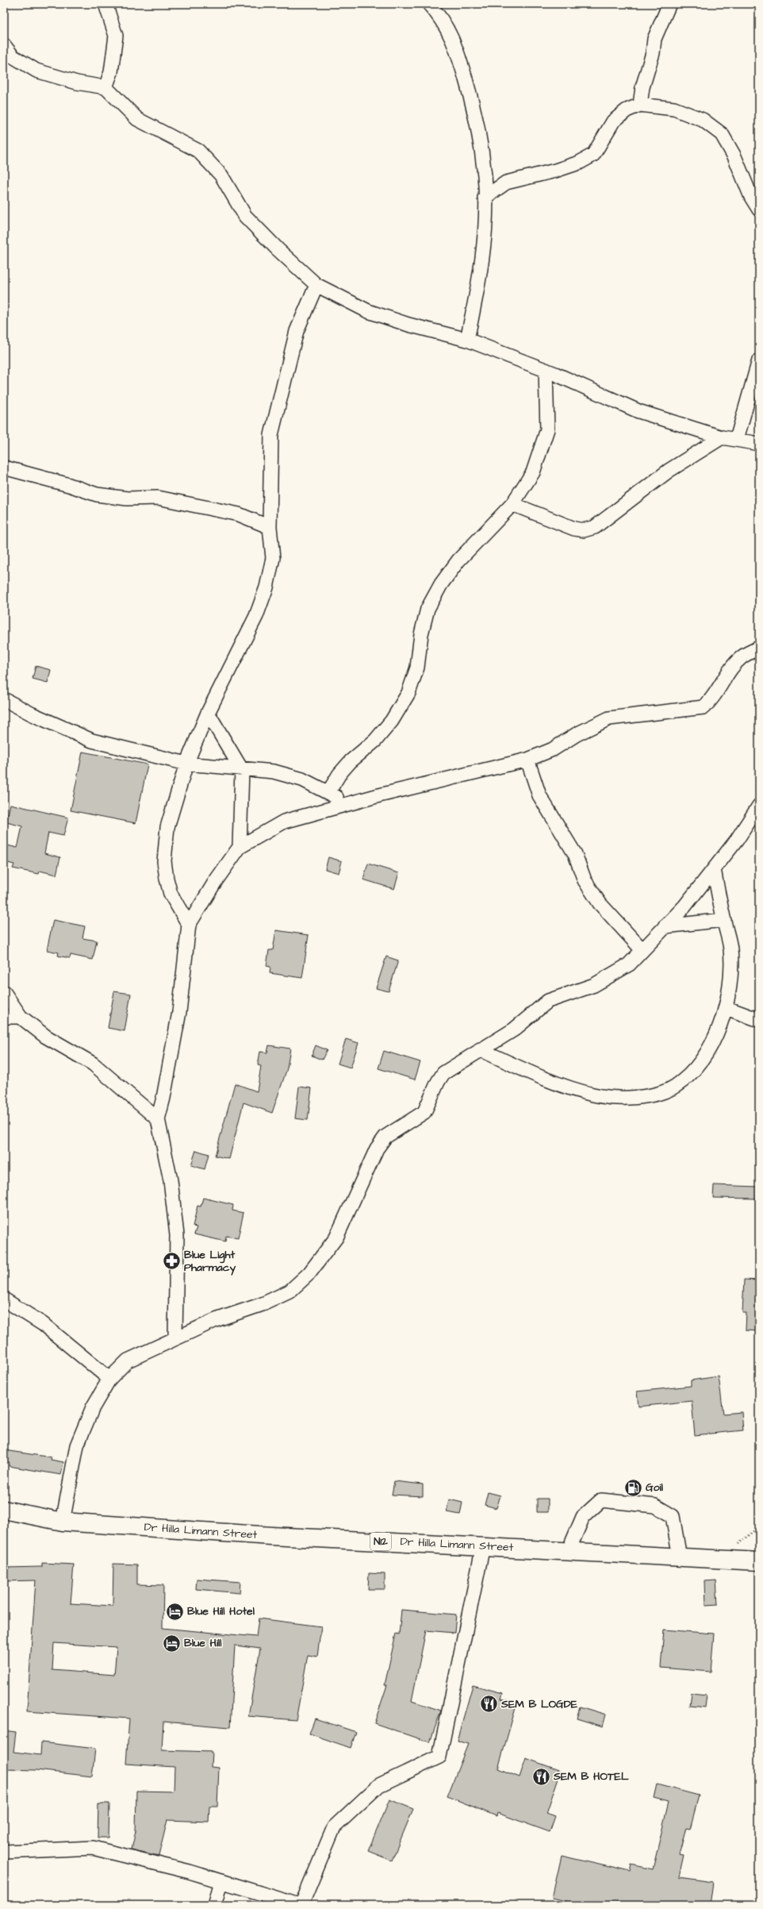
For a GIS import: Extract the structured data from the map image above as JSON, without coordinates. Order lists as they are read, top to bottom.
{
  "streets": {
    "highway": ["Dr Hilla Limann Street", "N12"]
  },
  "places": {
    "pharmacy": ["Blue Light Pharmacy"],
    "fuel station": ["Goil"],
    "hotel": ["Blue Hill Hotel", "Blue Hill"],
    "restaurant": ["SEM B LOGDE", "SEM B HOTEL"]
  }
}
